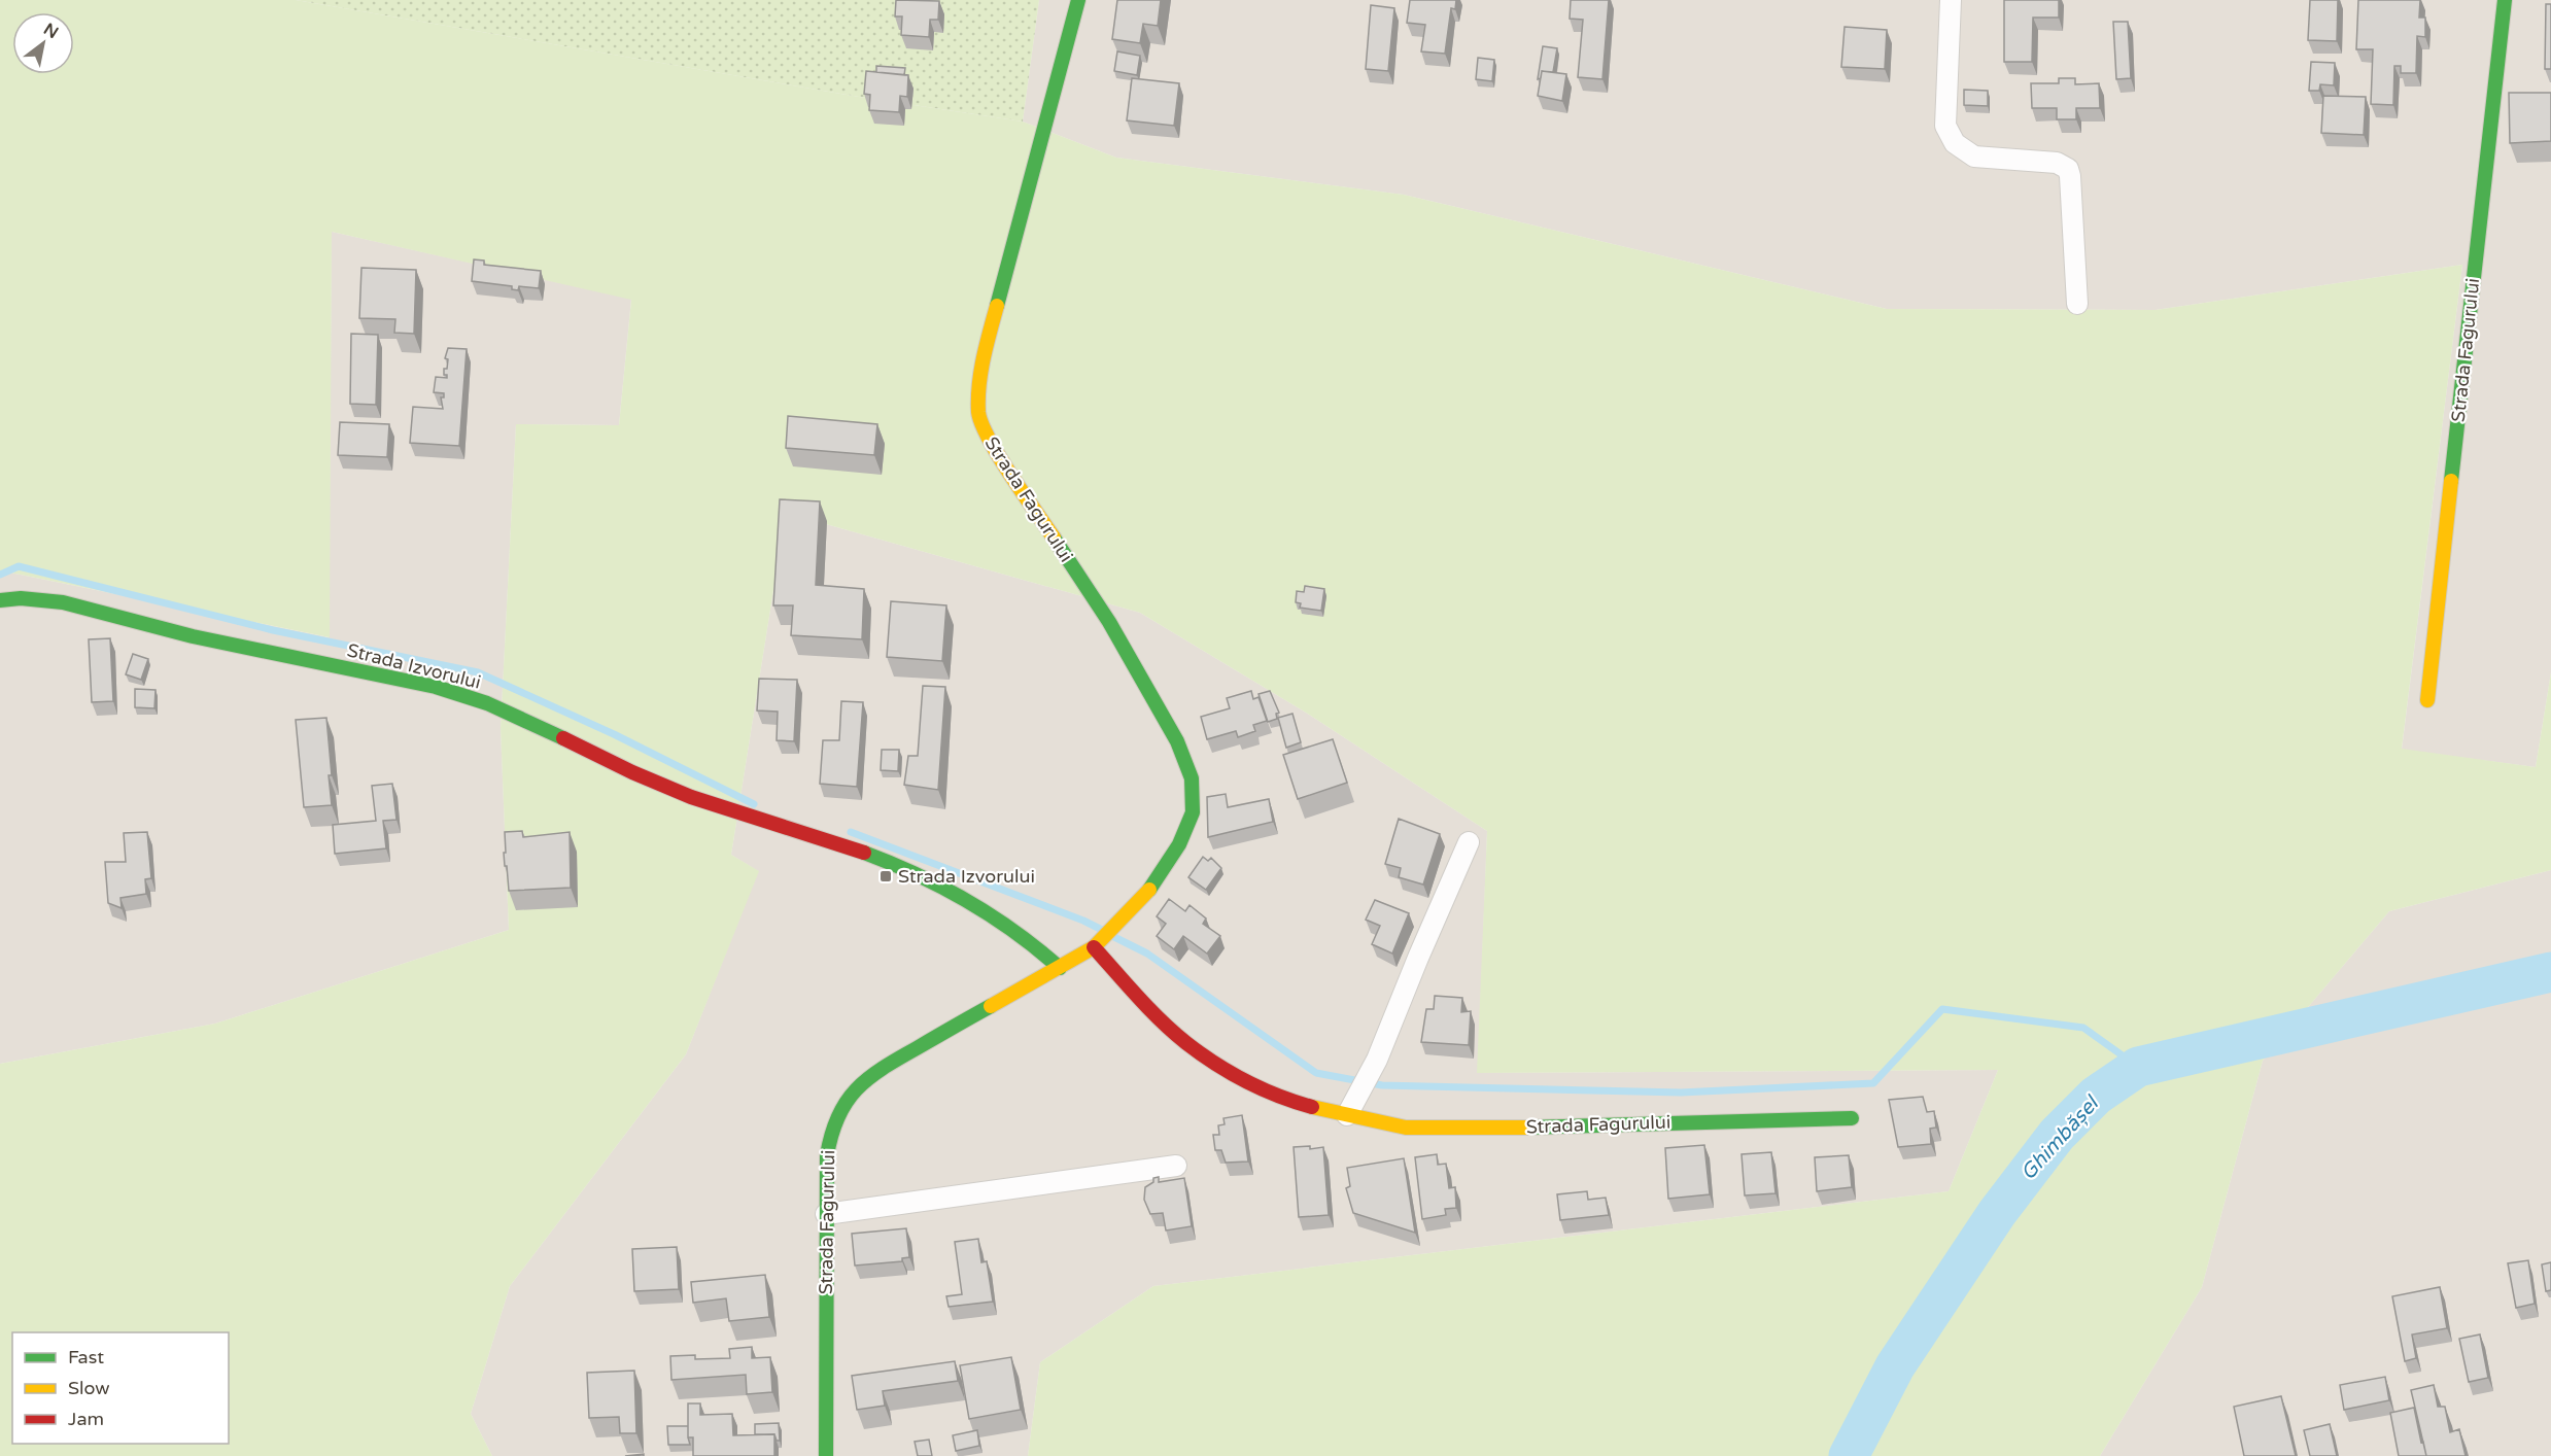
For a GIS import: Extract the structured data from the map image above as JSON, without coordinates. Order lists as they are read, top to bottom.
{
  "streets": {
    "street": ["Strada Fagurului", "Strada Izvorului"]
  },
  "crossings": [
    ["Strada Fagurului", "Strada Izvorului"]
  ],
  "water": ["Ghimbășel"],
  "places": {
    "transit": ["Strada Izvorului"]
  },
  "legend": ["Fast", "Slow", "Jam"],
  "north": "top right"
}
